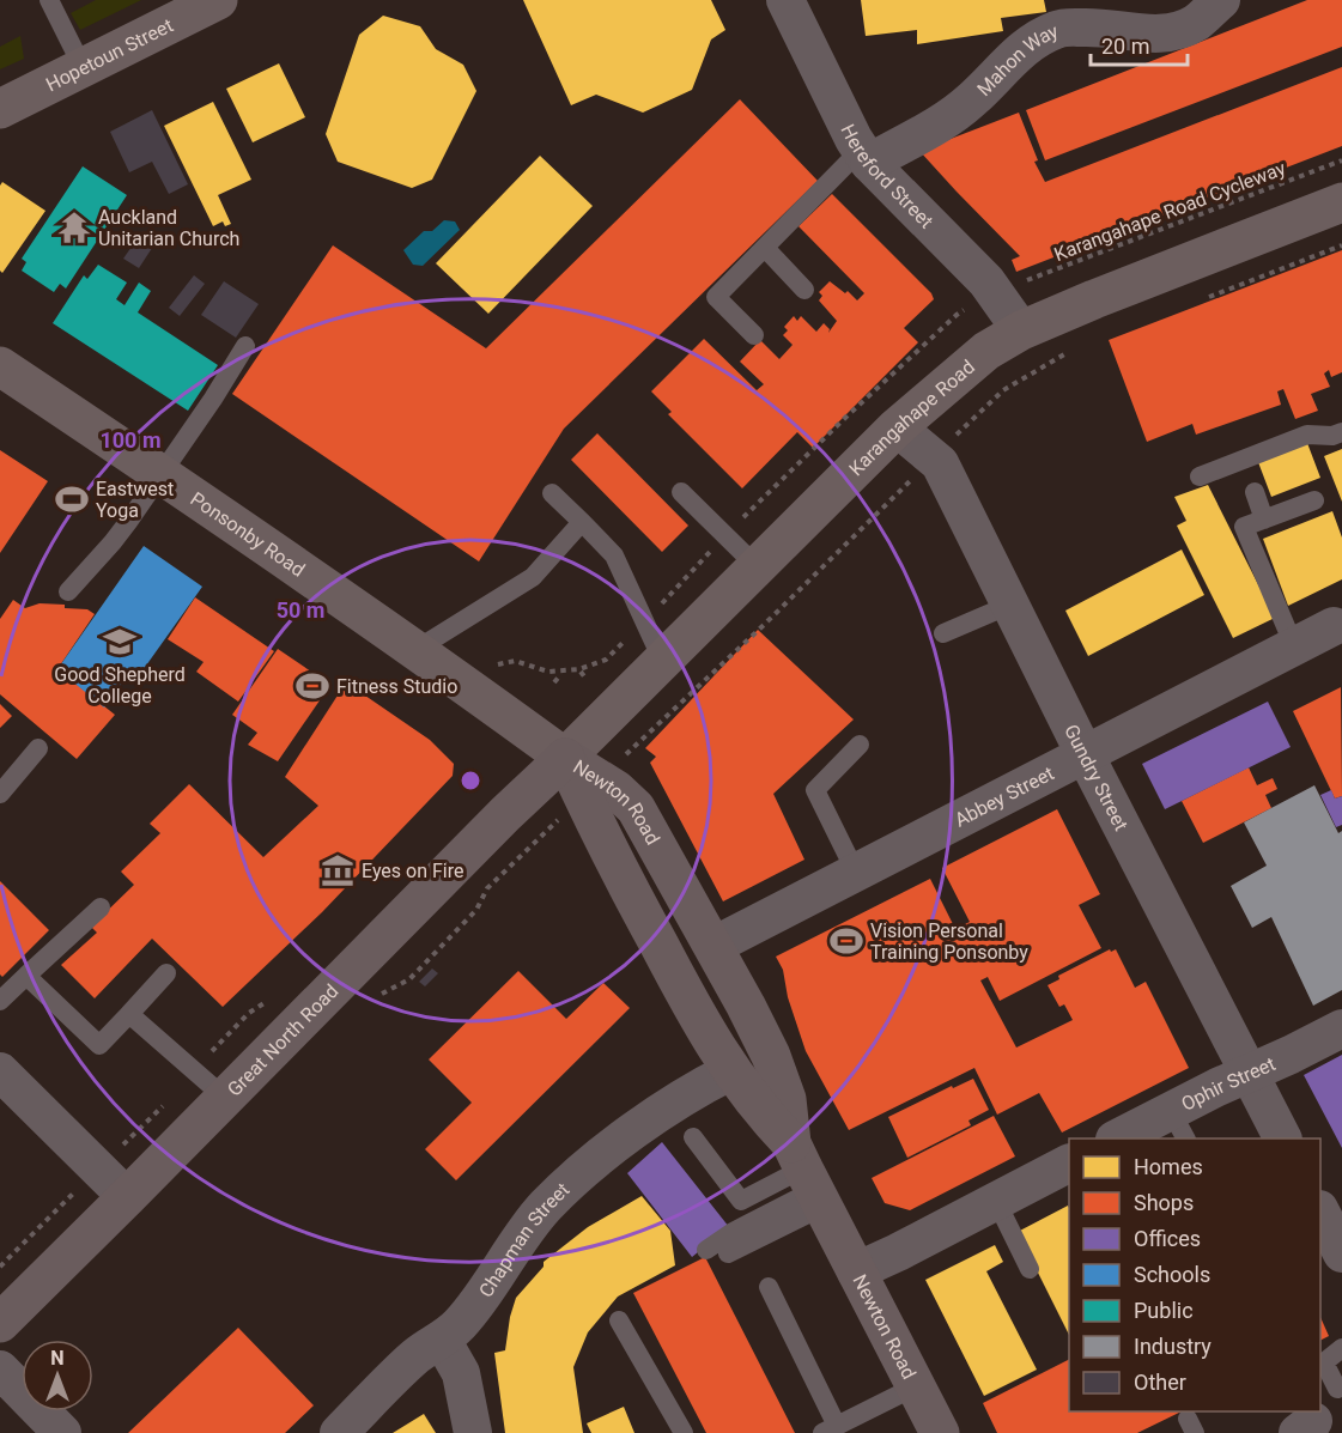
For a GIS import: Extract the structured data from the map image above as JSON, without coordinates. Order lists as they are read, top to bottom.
{
  "streets": {
    "main road": [
      "Hopetoun Street",
      "Karangahape Road",
      "Ponsonby Road",
      "Newton Road",
      "Great North Road"
    ],
    "street": [
      "Mahon Way",
      "Hereford Street",
      "Gundry Street",
      "Abbey Street",
      "Ophir Street",
      "Chapman Street"
    ],
    "path": ["Karangahape Road Cycleway"]
  },
  "crossings": [
    ["Mahon Way", "Hereford Street"],
    ["Hereford Street", "Karangahape Road"],
    ["Karangahape Road", "Ponsonby Road"],
    ["Karangahape Road", "Gundry Street"],
    ["Karangahape Road", "Newton Road"],
    ["Karangahape Road", "Great North Road"],
    ["Ponsonby Road", "Newton Road"],
    ["Ponsonby Road", "Great North Road"],
    ["Gundry Street", "Abbey Street"],
    ["Gundry Street", "Ophir Street"],
    ["Abbey Street", "Newton Road"],
    ["Newton Road", "Great North Road"],
    ["Newton Road", "Chapman Street"]
  ],
  "places": {
    "temple": ["Auckland Unitarian Church"],
    "sports": ["Eastwest Yoga", "Fitness Studio", "Vision Personal Training Ponsonby"],
    "school or university": ["Good Shepherd College"],
    "museum": ["Eyes on Fire"]
  },
  "legend": [
    "Homes",
    "Shops",
    "Offices",
    "Schools",
    "Public",
    "Industry",
    "Other"
  ],
  "scale_bar": "20 m",
  "north": "top",
  "rings": ["100 m", "50 m"]
}
